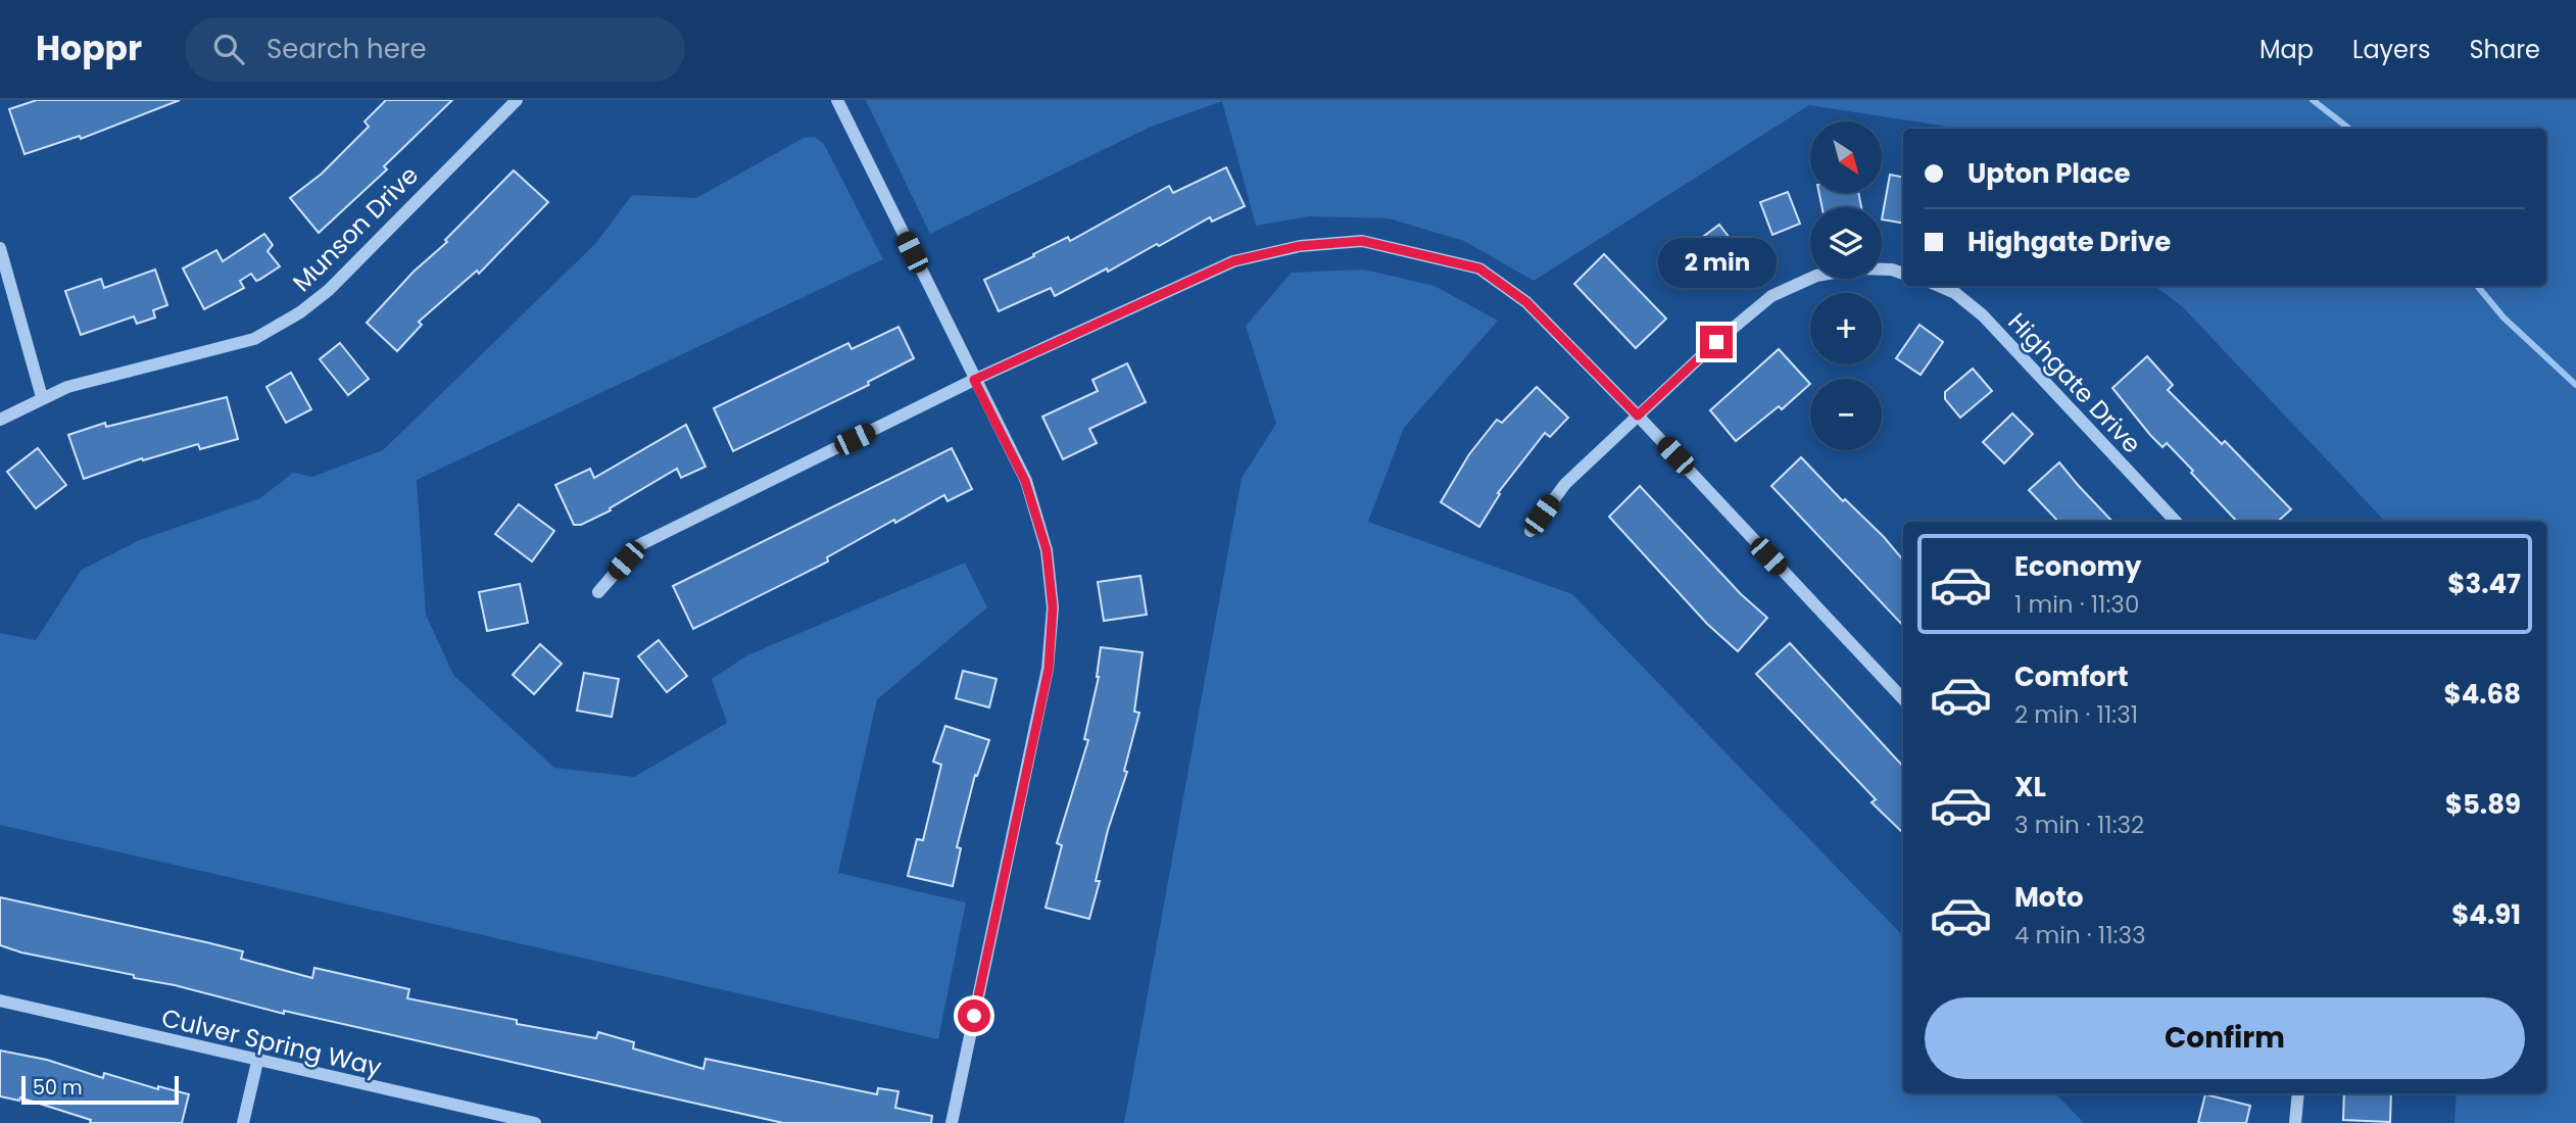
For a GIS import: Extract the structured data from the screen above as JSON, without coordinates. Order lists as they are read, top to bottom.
{
  "streets": {
    "street": ["Munson Drive", "Highgate Drive", "Culver Spring Way"]
  },
  "scale_bar": "50 m",
  "north": "bottom right",
  "page": {
    "header": "Hoppr",
    "search": "Search here",
    "nav": ["Map", "Layers", "Share"],
    "map_buttons": ["+", "−"],
    "banner": ["Upton Place", "Highgate Drive"],
    "bubble": "2 min",
    "list": [
      {
        "name": "Economy",
        "note": "1 min · 11:30",
        "value": "$3.47"
      },
      {
        "name": "Comfort",
        "note": "2 min · 11:31",
        "value": "$4.68"
      },
      {
        "name": "XL",
        "note": "3 min · 11:32",
        "value": "$5.89"
      },
      {
        "name": "Moto",
        "note": "4 min · 11:33",
        "value": "$4.91"
      }
    ],
    "buttons": "Confirm",
    "scale": "50 m"
  }
}
